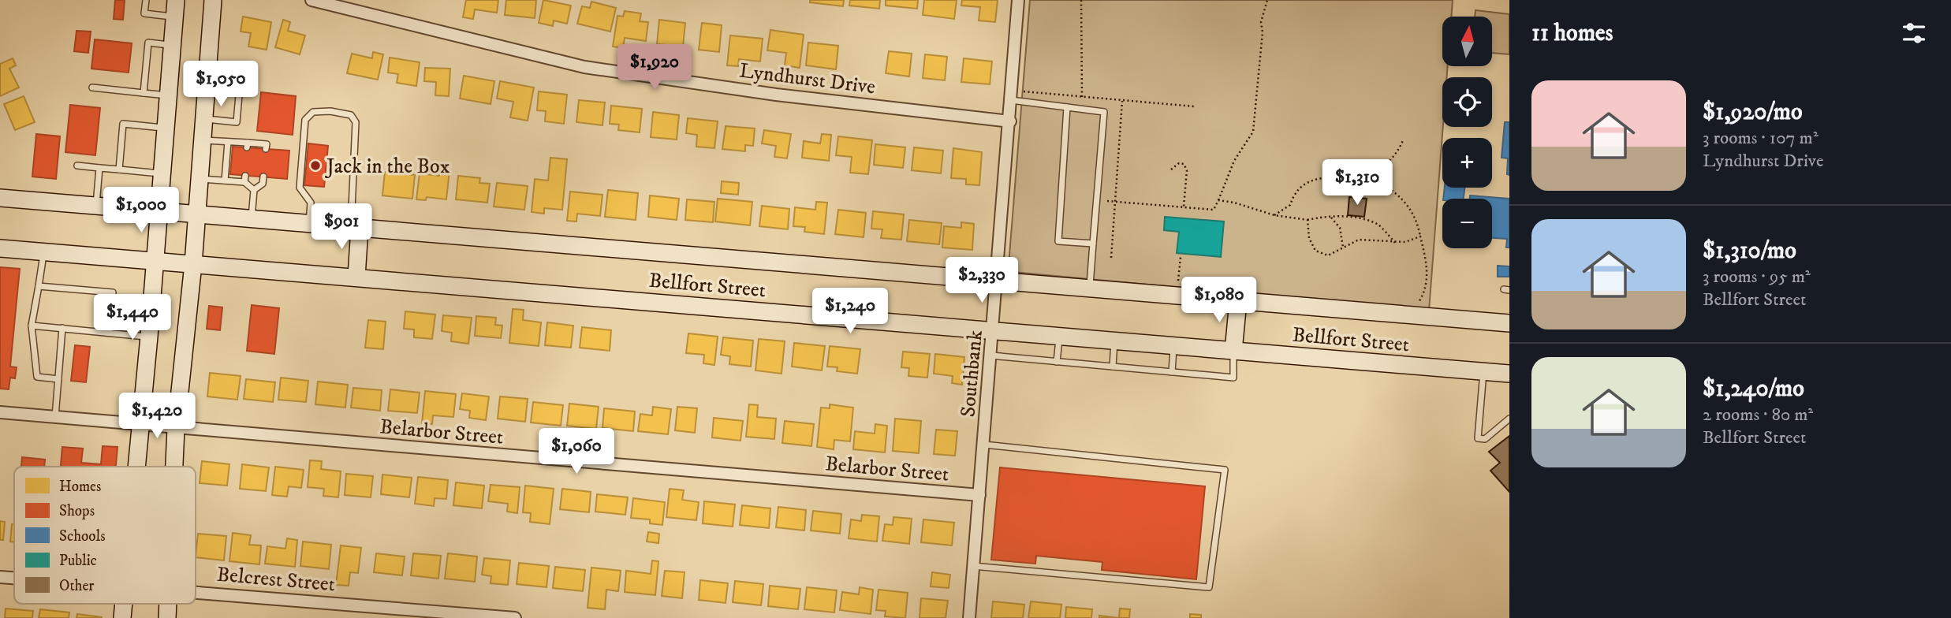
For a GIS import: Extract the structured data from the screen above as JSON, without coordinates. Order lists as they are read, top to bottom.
{
  "streets": {
    "main road": ["Bellfort Street"],
    "street": [
      "Lyndhurst Drive",
      "Southbank",
      "Belarbor Street",
      "Belcrest Street"
    ]
  },
  "crossings": [
    ["Lyndhurst Drive", "Southbank"],
    ["Bellfort Street", "Southbank"],
    ["Southbank", "Belarbor Street"]
  ],
  "places": ["Jack in the Box"],
  "legend": [
    "Homes",
    "Shops",
    "Schools",
    "Public",
    "Other"
  ],
  "north": "top",
  "page": {
    "heading": "11 homes",
    "map_buttons": ["+", "−"],
    "price": [
      "$1,920",
      "$1,050",
      "$1,310",
      "$1,000",
      "$901",
      "$2,330",
      "$1,080",
      "$1,240",
      "$1,440",
      "$1,420",
      "$1,060"
    ],
    "list": [
      {
        "name": "$1,920/mo",
        "note": "3 rooms · 107 m² · Lyndhurst Drive"
      },
      {
        "name": "$1,310/mo",
        "note": "3 rooms · 95 m² · Bellfort Street"
      },
      {
        "name": "$1,240/mo",
        "note": "2 rooms · 80 m² · Bellfort Street"
      }
    ]
  }
}
